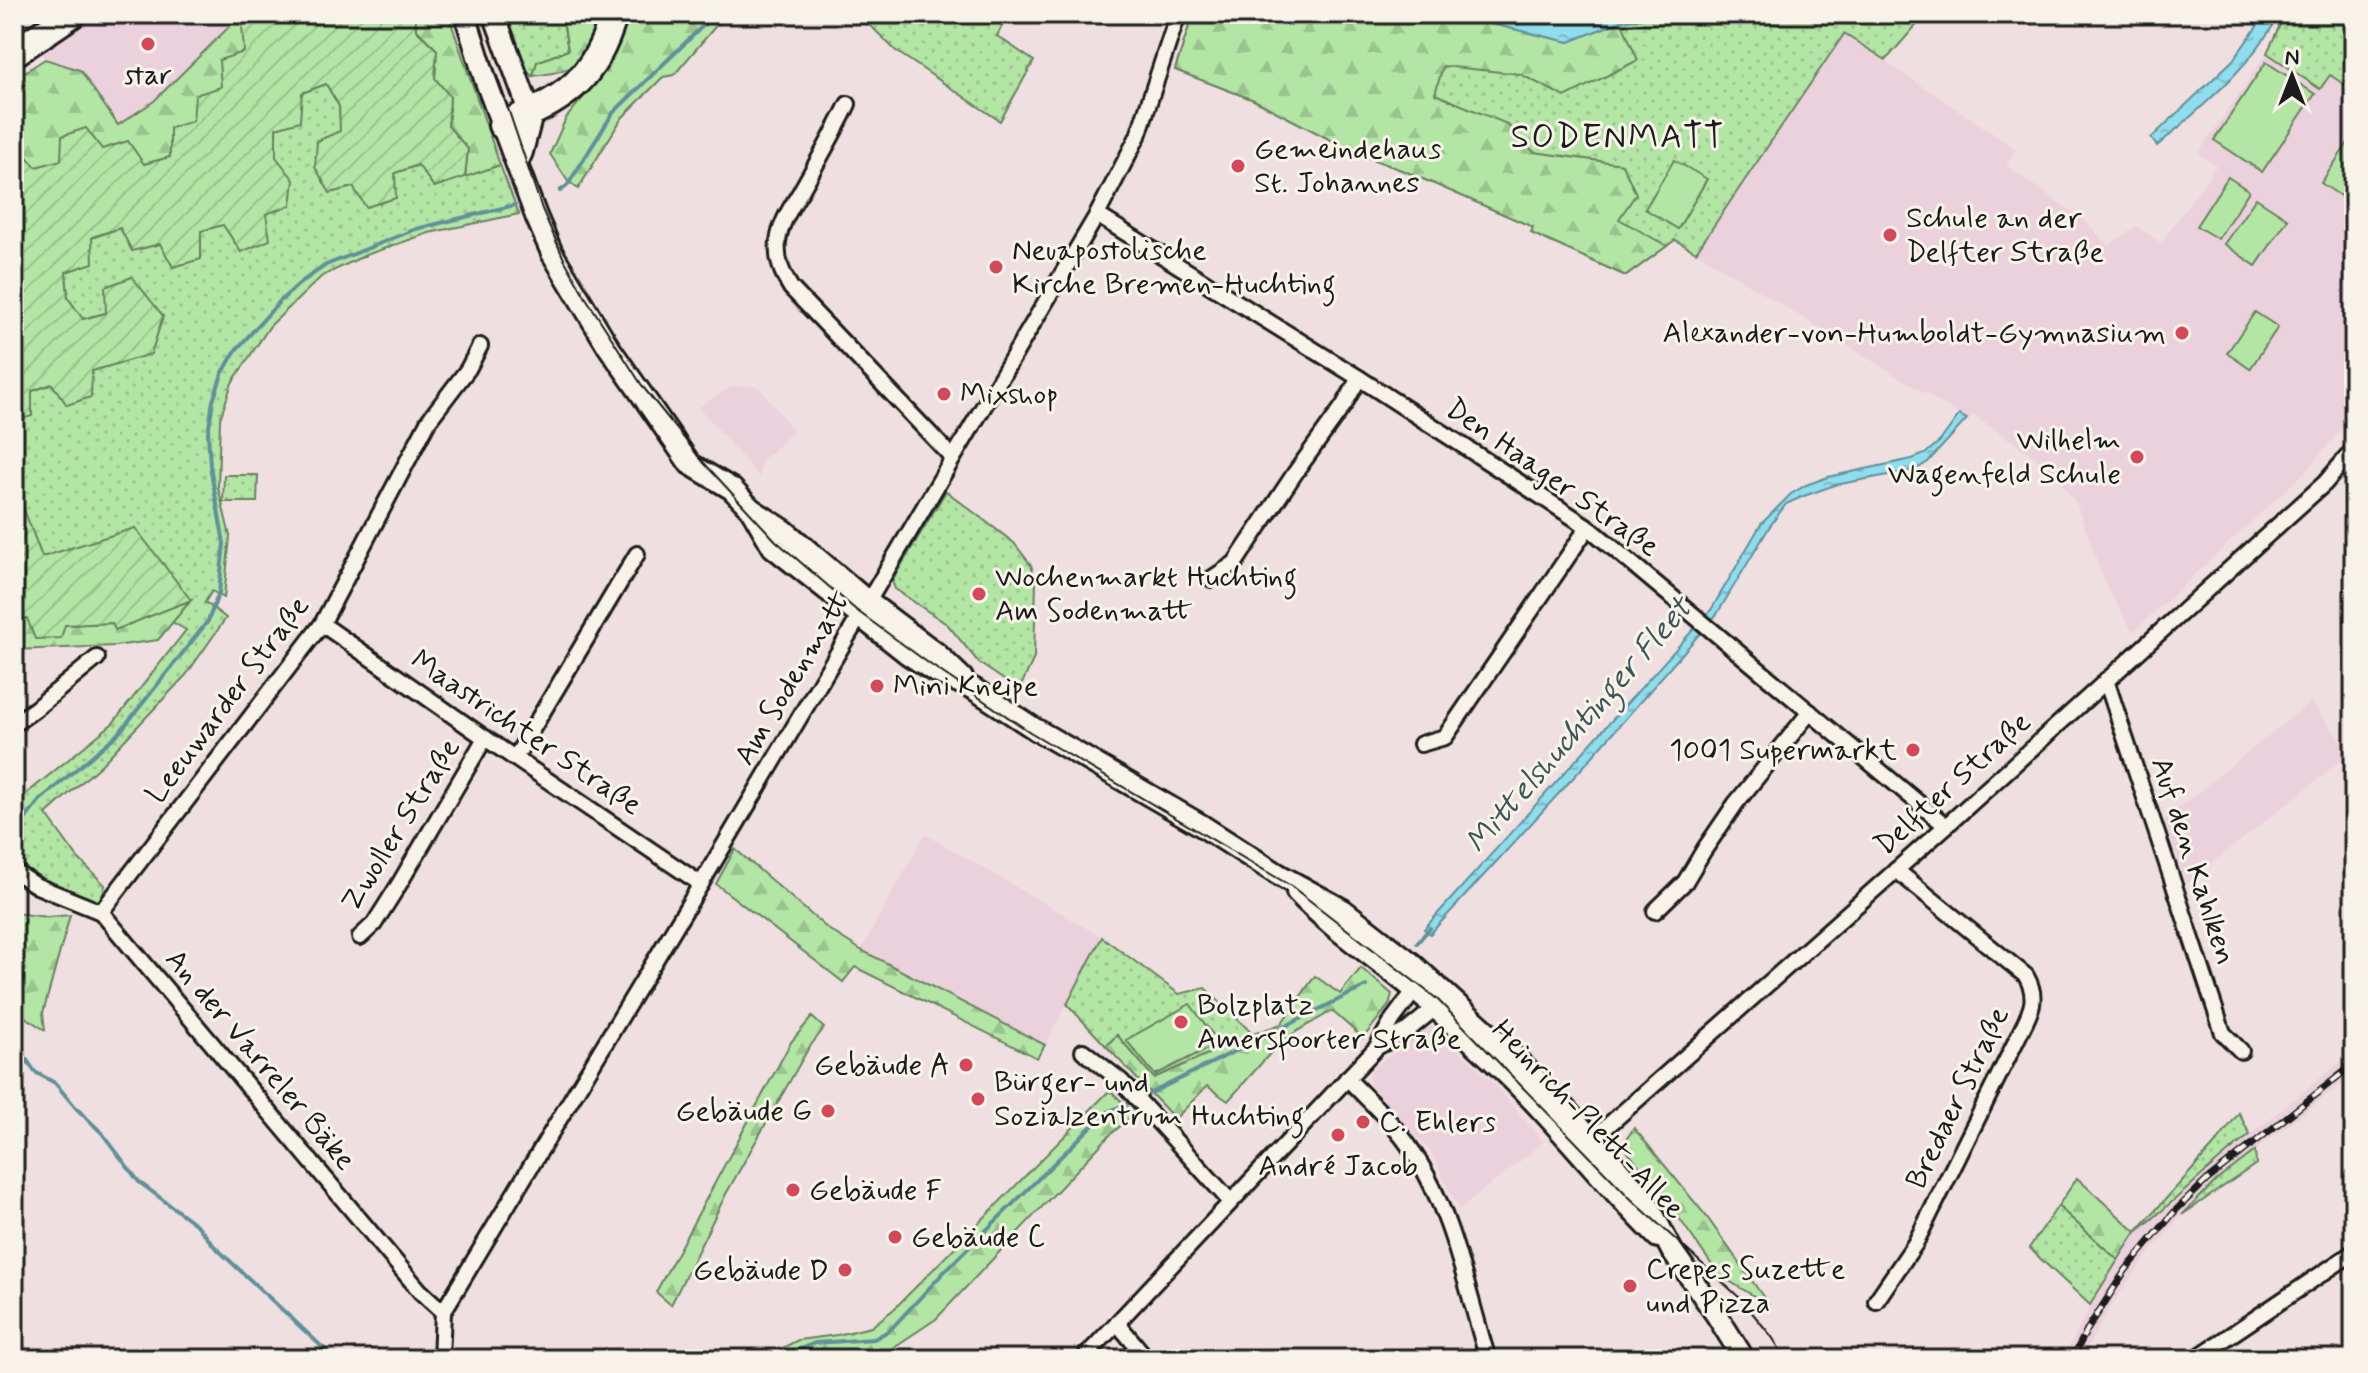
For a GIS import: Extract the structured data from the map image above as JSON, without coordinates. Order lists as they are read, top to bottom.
{
  "streets": {
    "main road": ["Heinrich-Plett-Allee"],
    "street": [
      "Den Haager Straße",
      "Am Sodenmatt",
      "Leeuwarder Straße",
      "Maastrichter Straße",
      "Delfter Straße",
      "Zwoller Straße",
      "Auf den Kahlken",
      "An der Varreler Bäke",
      "Bredaer Straße"
    ]
  },
  "crossings": [
    ["Den Haager Straße", "Am Sodenmatt"],
    ["Den Haager Straße", "Delfter Straße"],
    ["Am Sodenmatt", "Maastrichter Straße"],
    ["Am Sodenmatt", "An der Varreler Bäke"],
    ["Am Sodenmatt", "Heinrich-Plett-Allee"],
    ["Leeuwarder Straße", "Maastrichter Straße"],
    ["Leeuwarder Straße", "An der Varreler Bäke"],
    ["Maastrichter Straße", "Zwoller Straße"],
    ["Delfter Straße", "Auf den Kahlken"],
    ["Delfter Straße", "Bredaer Straße"],
    ["Delfter Straße", "Heinrich-Plett-Allee"]
  ],
  "districts": ["SODENMATT"],
  "water": ["Mittelshuchtinger Fleet"],
  "places": [
    "star",
    "Gemeindehaus St. Johannes",
    "Schule an der Delfter Straße",
    "Neuapostolische Kirche Bremen-Huchting",
    "Alexander-von-Humboldt-Gymnasium",
    "Mixshop",
    "Wilhelm Wagenfeld Schule",
    "Wochenmarkt Huchting Am Sodenmatt",
    "Mini Kneipe",
    "1001 Supermarkt",
    "Bolzplatz Amersfoorter Straße",
    "Gebäude A",
    "Bürger- und Sozialzentrum Huchting",
    "Gebäude G",
    "C. Ehlers",
    "André Jacob",
    "Gebäude F",
    "Gebäude C",
    "Gebäude D",
    "Crepes Suzette und Pizza"
  ],
  "north": "top"
}
